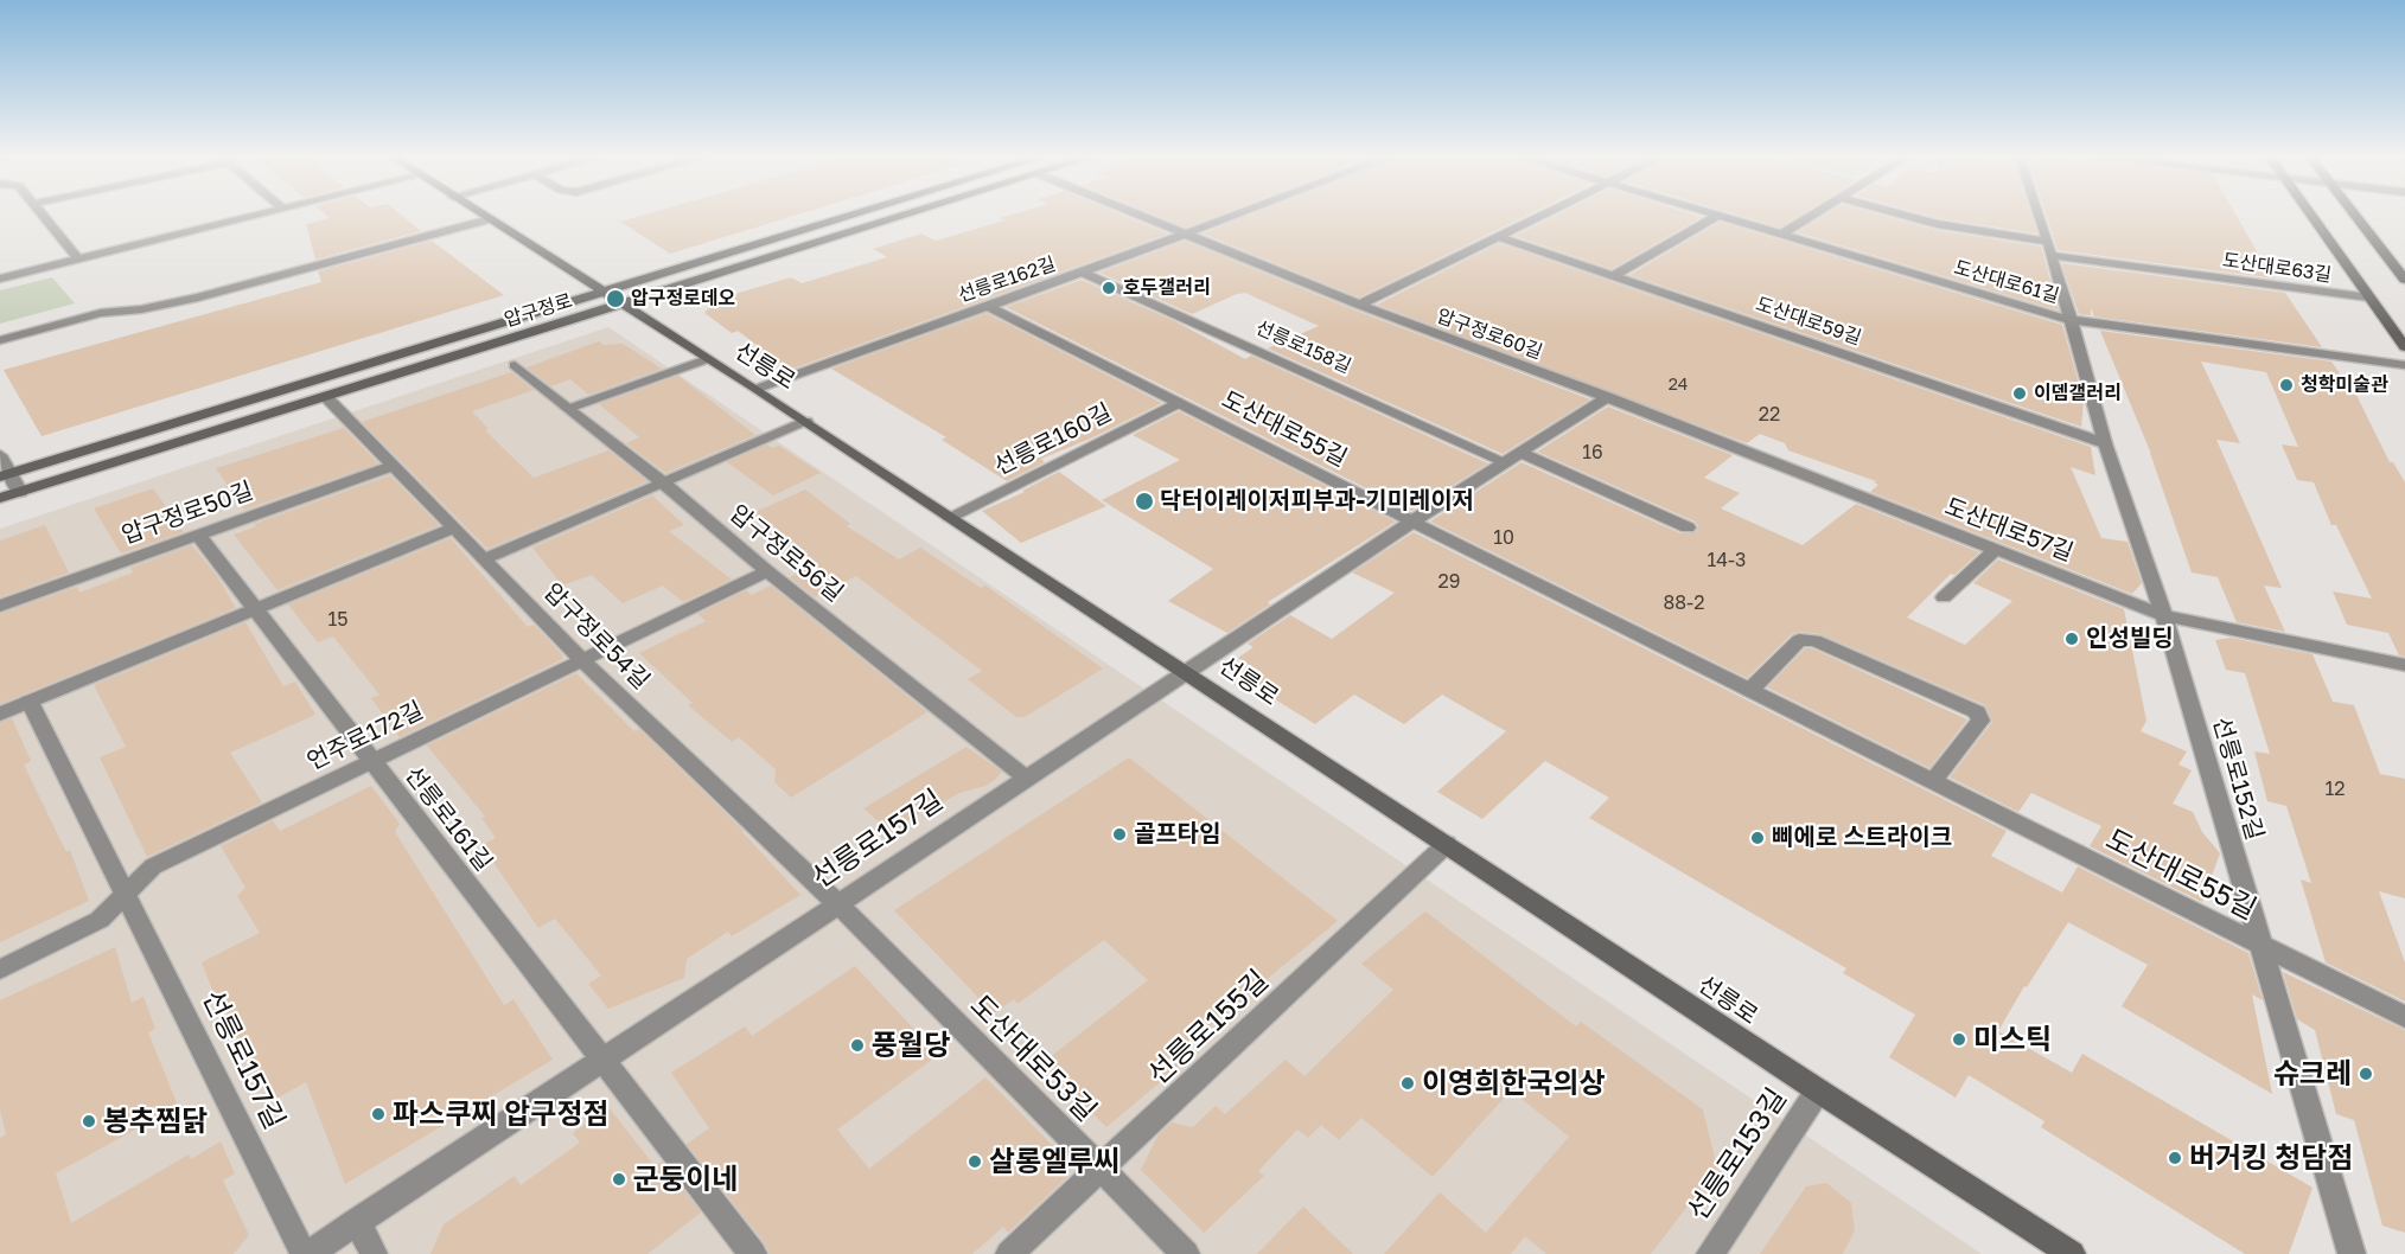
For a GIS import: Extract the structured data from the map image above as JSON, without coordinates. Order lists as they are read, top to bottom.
{
  "streets": {
    "main road": ["압구정로", "선릉로"],
    "street": [
      "도산대로63길",
      "선릉로162길",
      "도산대로61길",
      "도산대로59길",
      "압구정로60길",
      "선릉로158길",
      "도산대로55길",
      "선릉로160길",
      "압구정로50길",
      "도산대로57길",
      "압구정로56길",
      "압구정로54길",
      "언주로172길",
      "선릉로152길",
      "선릉로161길",
      "선릉로157길",
      "선릉로155길",
      "도산대로53길",
      "선릉로153길"
    ]
  },
  "crossings": [
    ["도산대로63길", "선릉로152길"],
    ["선릉로162길", "압구정로60길"],
    ["선릉로162길", "선릉로158길"],
    ["선릉로162길", "선릉로"],
    ["선릉로162길", "도산대로55길"],
    ["도산대로61길", "선릉로152길"],
    ["압구정로", "선릉로"],
    ["압구정로", "압구정로54길"],
    ["도산대로59길", "선릉로152길"],
    ["압구정로60길", "도산대로57길"],
    ["선릉로", "선릉로160길"],
    ["선릉로", "선릉로157길"],
    ["선릉로", "선릉로155길"],
    ["선릉로", "선릉로153길"],
    ["도산대로55길", "선릉로160길"],
    ["도산대로55길", "선릉로152길"],
    ["압구정로50길", "압구정로54길"],
    ["압구정로50길", "선릉로161길"],
    ["도산대로57길", "선릉로152길"],
    ["압구정로56길", "언주로172길"],
    ["압구정로56길", "선릉로157길"],
    ["압구정로54길", "언주로172길"],
    ["압구정로54길", "선릉로157길"],
    ["압구정로54길", "도산대로53길"],
    ["언주로172길", "선릉로161길"],
    ["언주로172길", "선릉로157길"],
    ["선릉로161길", "선릉로157길"],
    ["선릉로157길", "도산대로53길"],
    ["선릉로155길", "도산대로53길"]
  ],
  "places": [
    "호두갤러리",
    "압구정로데오",
    "청학미술관",
    "이뎀갤러리",
    "닥터이레이저피부과-기미레이저",
    "인성빌딩",
    "골프타임",
    "삐에로 스트라이크",
    "미스틱",
    "풍월당",
    "슈크레",
    "이영희한국의상",
    "파스쿠찌 압구정점",
    "봉추찜닭",
    "버거킹 청담점",
    "살롱엘루씨",
    "군둥이네"
  ],
  "house_numbers": [
    "24",
    "22",
    "16",
    "10",
    "14-3",
    "29",
    "88-2",
    "15",
    "12"
  ]
}
